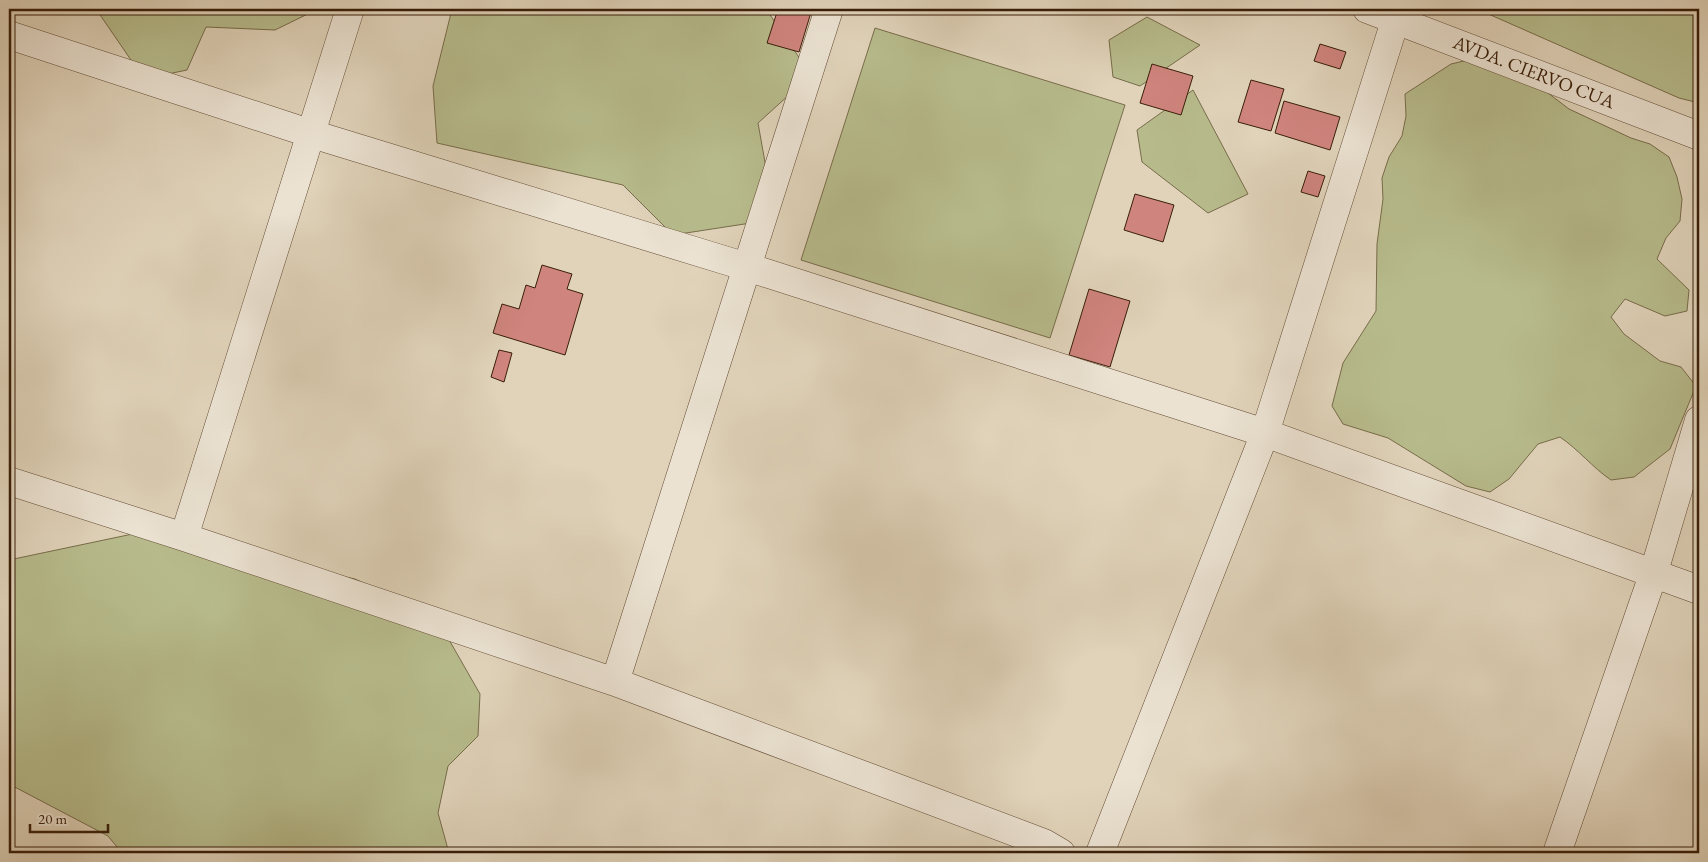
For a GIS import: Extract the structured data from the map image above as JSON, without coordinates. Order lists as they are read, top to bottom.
{
  "streets": {
    "street": ["AVDA. CIERVO CUA"]
  },
  "scale_bar": "20 m"
}
